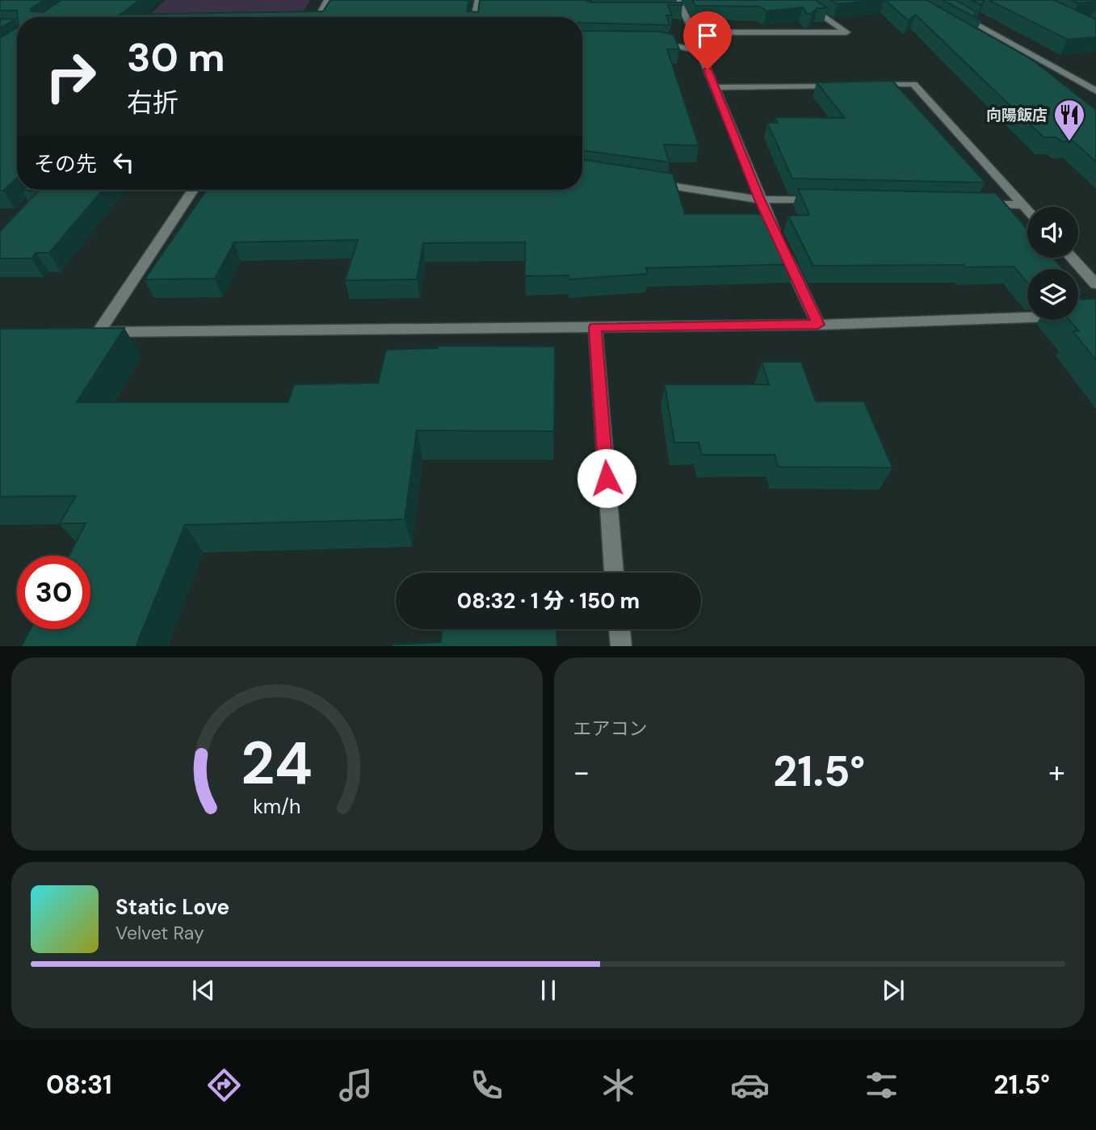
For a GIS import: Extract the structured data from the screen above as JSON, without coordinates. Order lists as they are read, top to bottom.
{
  "places": {
    "restaurant": ["向陽飯店"]
  },
  "page": {
    "turn": ["30 m", "右折"],
    "then": "その先",
    "limit": "30",
    "trip": "08:32 · 1 分 · 150 m",
    "tile": "エアコン",
    "heat": ["−", "21.5°", "+"],
    "song": ["Static Love", "Velvet Ray"],
    "tabs": ["08:31", "21.5°"],
    "gauge": ["24", "km/h"]
  }
}
